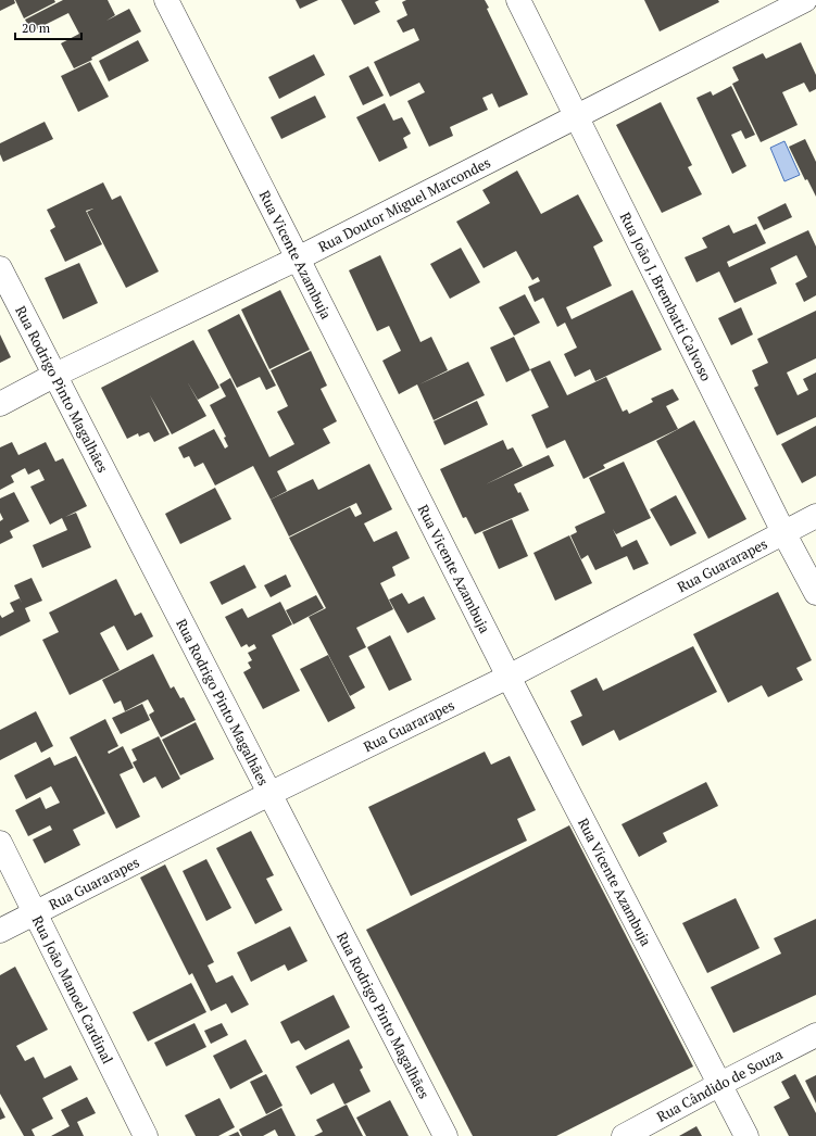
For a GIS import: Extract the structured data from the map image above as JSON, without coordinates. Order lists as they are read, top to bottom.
{
  "streets": {
    "street": [
      "Rua Doutor Miguel Marcondes",
      "Rua Vicente Azambuja",
      "Rua João J. Brembatti Calvoso",
      "Rua Rodrigo Pinto Magalhães",
      "Rua Guararapes",
      "Rua João Manoel Cardinal",
      "Rua Cândido de Souza"
    ]
  },
  "crossings": [
    ["Rua Doutor Miguel Marcondes", "Rua Vicente Azambuja"],
    ["Rua Doutor Miguel Marcondes", "Rua João J. Brembatti Calvoso"],
    ["Rua Doutor Miguel Marcondes", "Rua Rodrigo Pinto Magalhães"],
    ["Rua Vicente Azambuja", "Rua Guararapes"],
    ["Rua Vicente Azambuja", "Rua Cândido de Souza"],
    ["Rua João J. Brembatti Calvoso", "Rua Guararapes"],
    ["Rua Rodrigo Pinto Magalhães", "Rua Guararapes"],
    ["Rua Guararapes", "Rua João Manoel Cardinal"]
  ],
  "scale_bar": "20 m"
}
